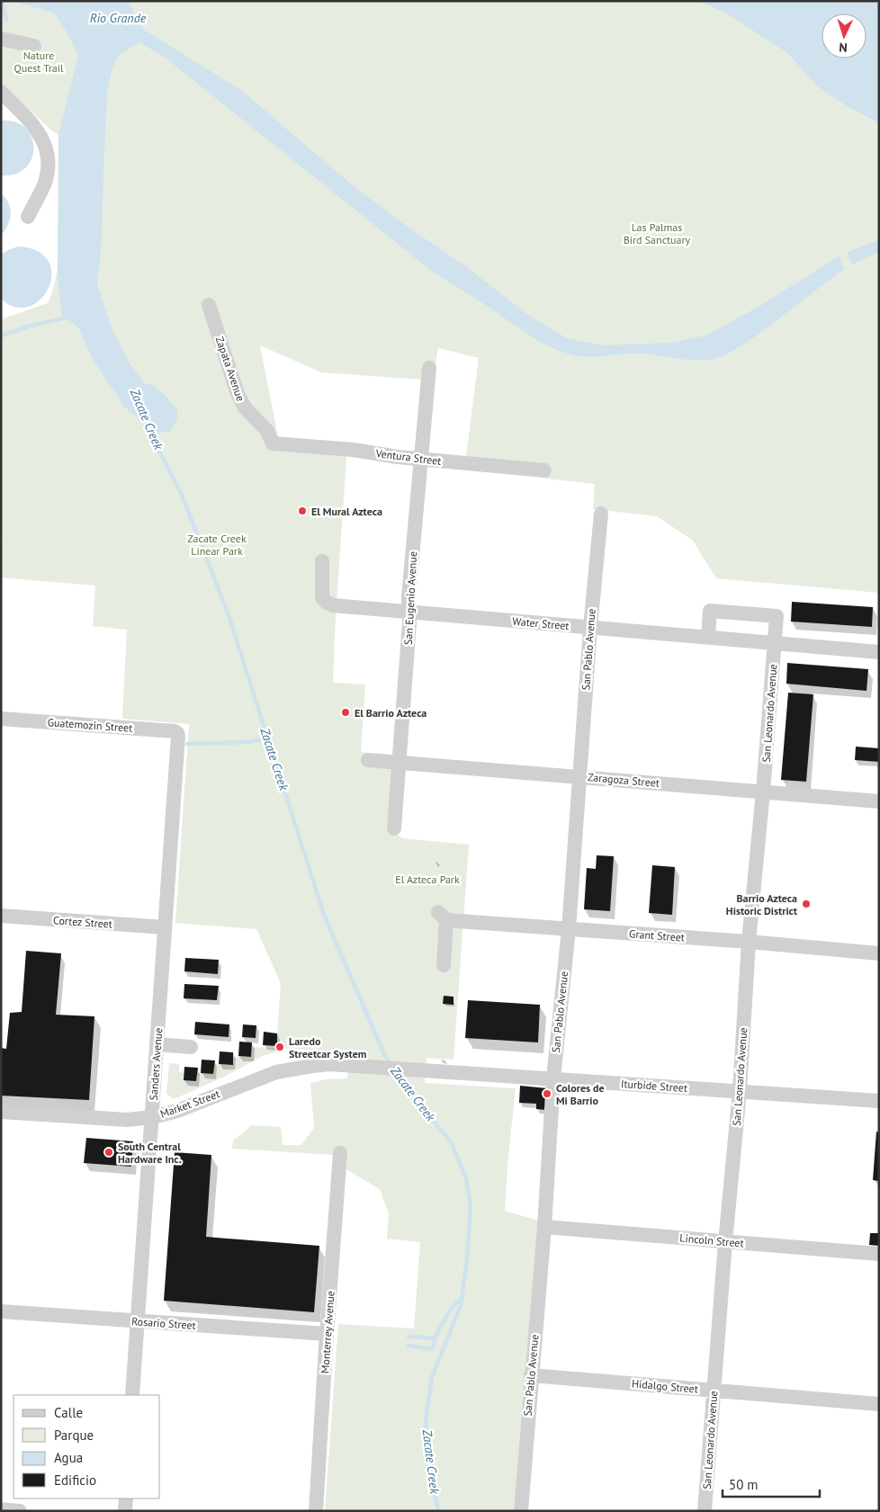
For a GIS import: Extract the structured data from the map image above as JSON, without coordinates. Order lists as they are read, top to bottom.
{
  "streets": {
    "street": [
      "Zapata Avenue",
      "Ventura Street",
      "San Eugenio Avenue",
      "Water Street",
      "San Pablo Avenue",
      "San Leonardo Avenue",
      "Guatemozin Street",
      "Zaragoza Street",
      "Cortez Street",
      "Grant Street",
      "Sanders Avenue",
      "Iturbide Street",
      "Market Street",
      "Lincoln Street",
      "Rosario Street",
      "Monterrey Avenue",
      "Hidalgo Street"
    ]
  },
  "crossings": [
    ["Zapata Avenue", "Ventura Street"],
    ["Ventura Street", "San Eugenio Avenue"],
    ["San Eugenio Avenue", "Water Street"],
    ["San Eugenio Avenue", "Zaragoza Street"],
    ["Water Street", "San Pablo Avenue"],
    ["Water Street", "San Leonardo Avenue"],
    ["San Pablo Avenue", "Zaragoza Street"],
    ["San Pablo Avenue", "Grant Street"],
    ["San Pablo Avenue", "Iturbide Street"],
    ["San Pablo Avenue", "Lincoln Street"],
    ["San Pablo Avenue", "Hidalgo Street"],
    ["San Leonardo Avenue", "Zaragoza Street"],
    ["San Leonardo Avenue", "Grant Street"],
    ["San Leonardo Avenue", "Iturbide Street"],
    ["San Leonardo Avenue", "Lincoln Street"],
    ["San Leonardo Avenue", "Hidalgo Street"],
    ["Guatemozin Street", "Sanders Avenue"],
    ["Cortez Street", "Sanders Avenue"],
    ["Sanders Avenue", "Market Street"],
    ["Sanders Avenue", "Rosario Street"],
    ["Iturbide Street", "Market Street"],
    ["Rosario Street", "Monterrey Avenue"]
  ],
  "water": ["Rio Grande", "Zacate Creek"],
  "parks": [
    "Nature Quest Trail",
    "Las Palmas Bird Sanctuary",
    "Zacate Creek Linear Park",
    "El Azteca Park"
  ],
  "places": [
    "El Mural Azteca",
    "El Barrio Azteca",
    "Barrio Azteca Historic District",
    "Laredo Streetcar System",
    "Colores de Mi Barrio",
    "South Central Hardware Inc."
  ],
  "legend": [
    "Calle",
    "Parque",
    "Agua",
    "Edificio"
  ],
  "scale_bar": "50 m",
  "north": "bottom"
}
